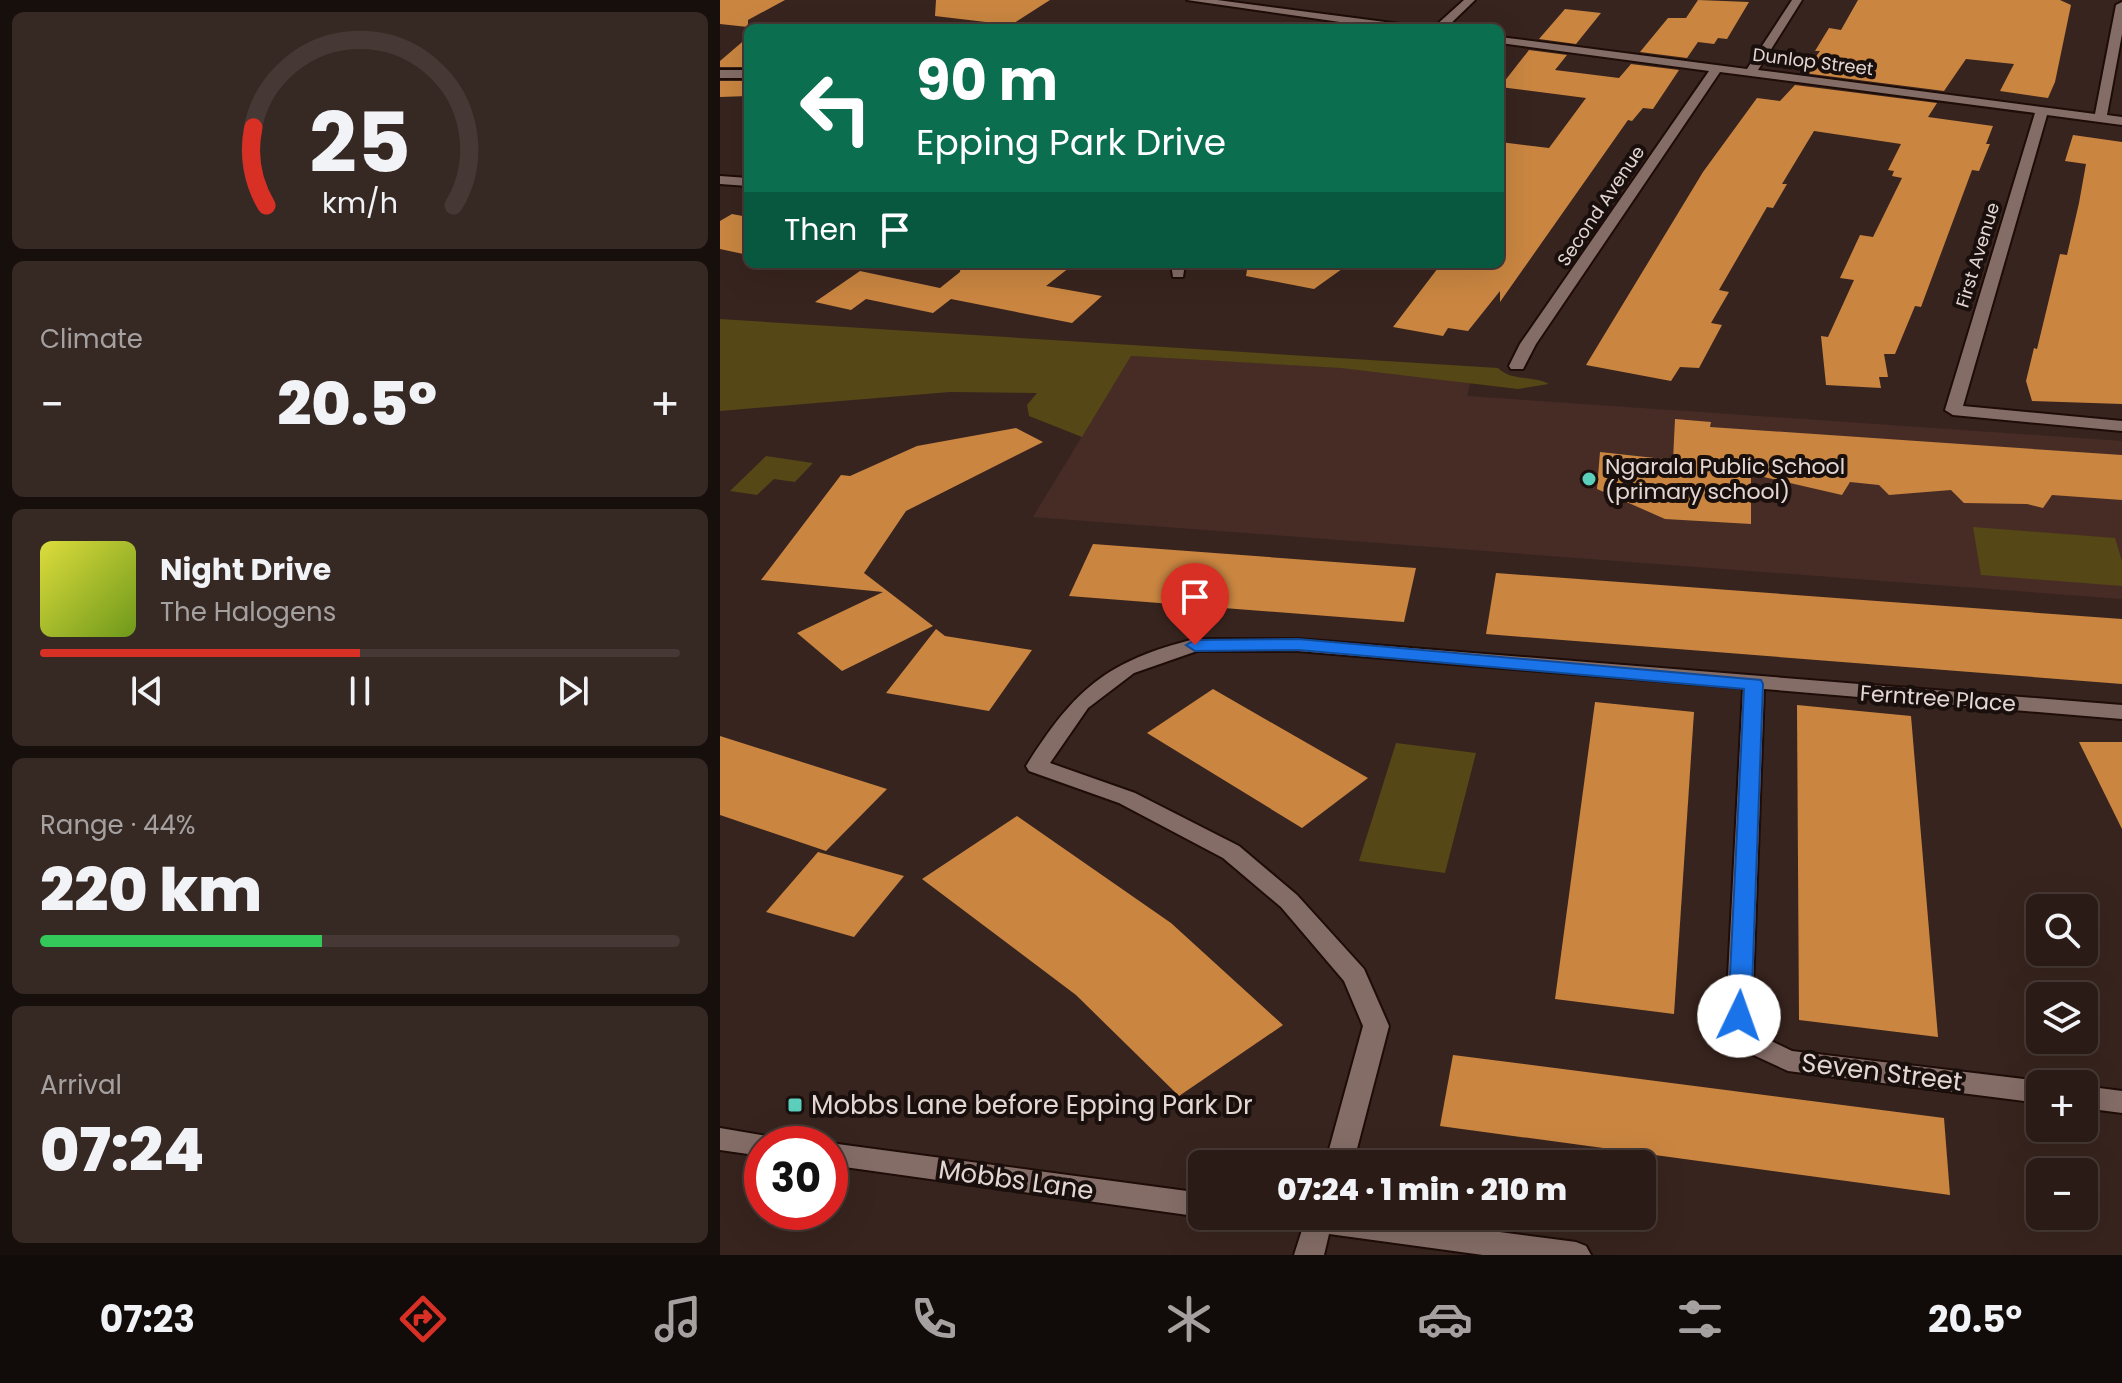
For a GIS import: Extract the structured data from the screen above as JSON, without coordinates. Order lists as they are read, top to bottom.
{
  "streets": {
    "street": [
      "Dunlop Street",
      "Second Avenue",
      "First Avenue",
      "Ferntree Place",
      "Seven Street",
      "Mobbs Lane"
    ]
  },
  "crossings": [
    ["Dunlop Street", "Second Avenue"],
    ["Dunlop Street", "First Avenue"],
    ["Ferntree Place", "Seven Street"]
  ],
  "places": {
    "other": ["Ngarala Public School (primary school)"],
    "transit": ["Mobbs Lane before Epping Park Dr"]
  },
  "page": {
    "turn": ["90 m", "Epping Park Drive"],
    "then": "Then",
    "tile": [
      "Climate",
      ["Range · 44%", "220 km"],
      ["Arrival", "07:24"]
    ],
    "heat": ["−", "20.5°", "+"],
    "song": ["Night Drive", "The Halogens"],
    "map_buttons": ["+", "−"],
    "limit": "30",
    "trip": "07:24 · 1 min · 210 m",
    "tabs": ["07:23", "20.5°"],
    "gauge": ["25", "km/h"]
  }
}
